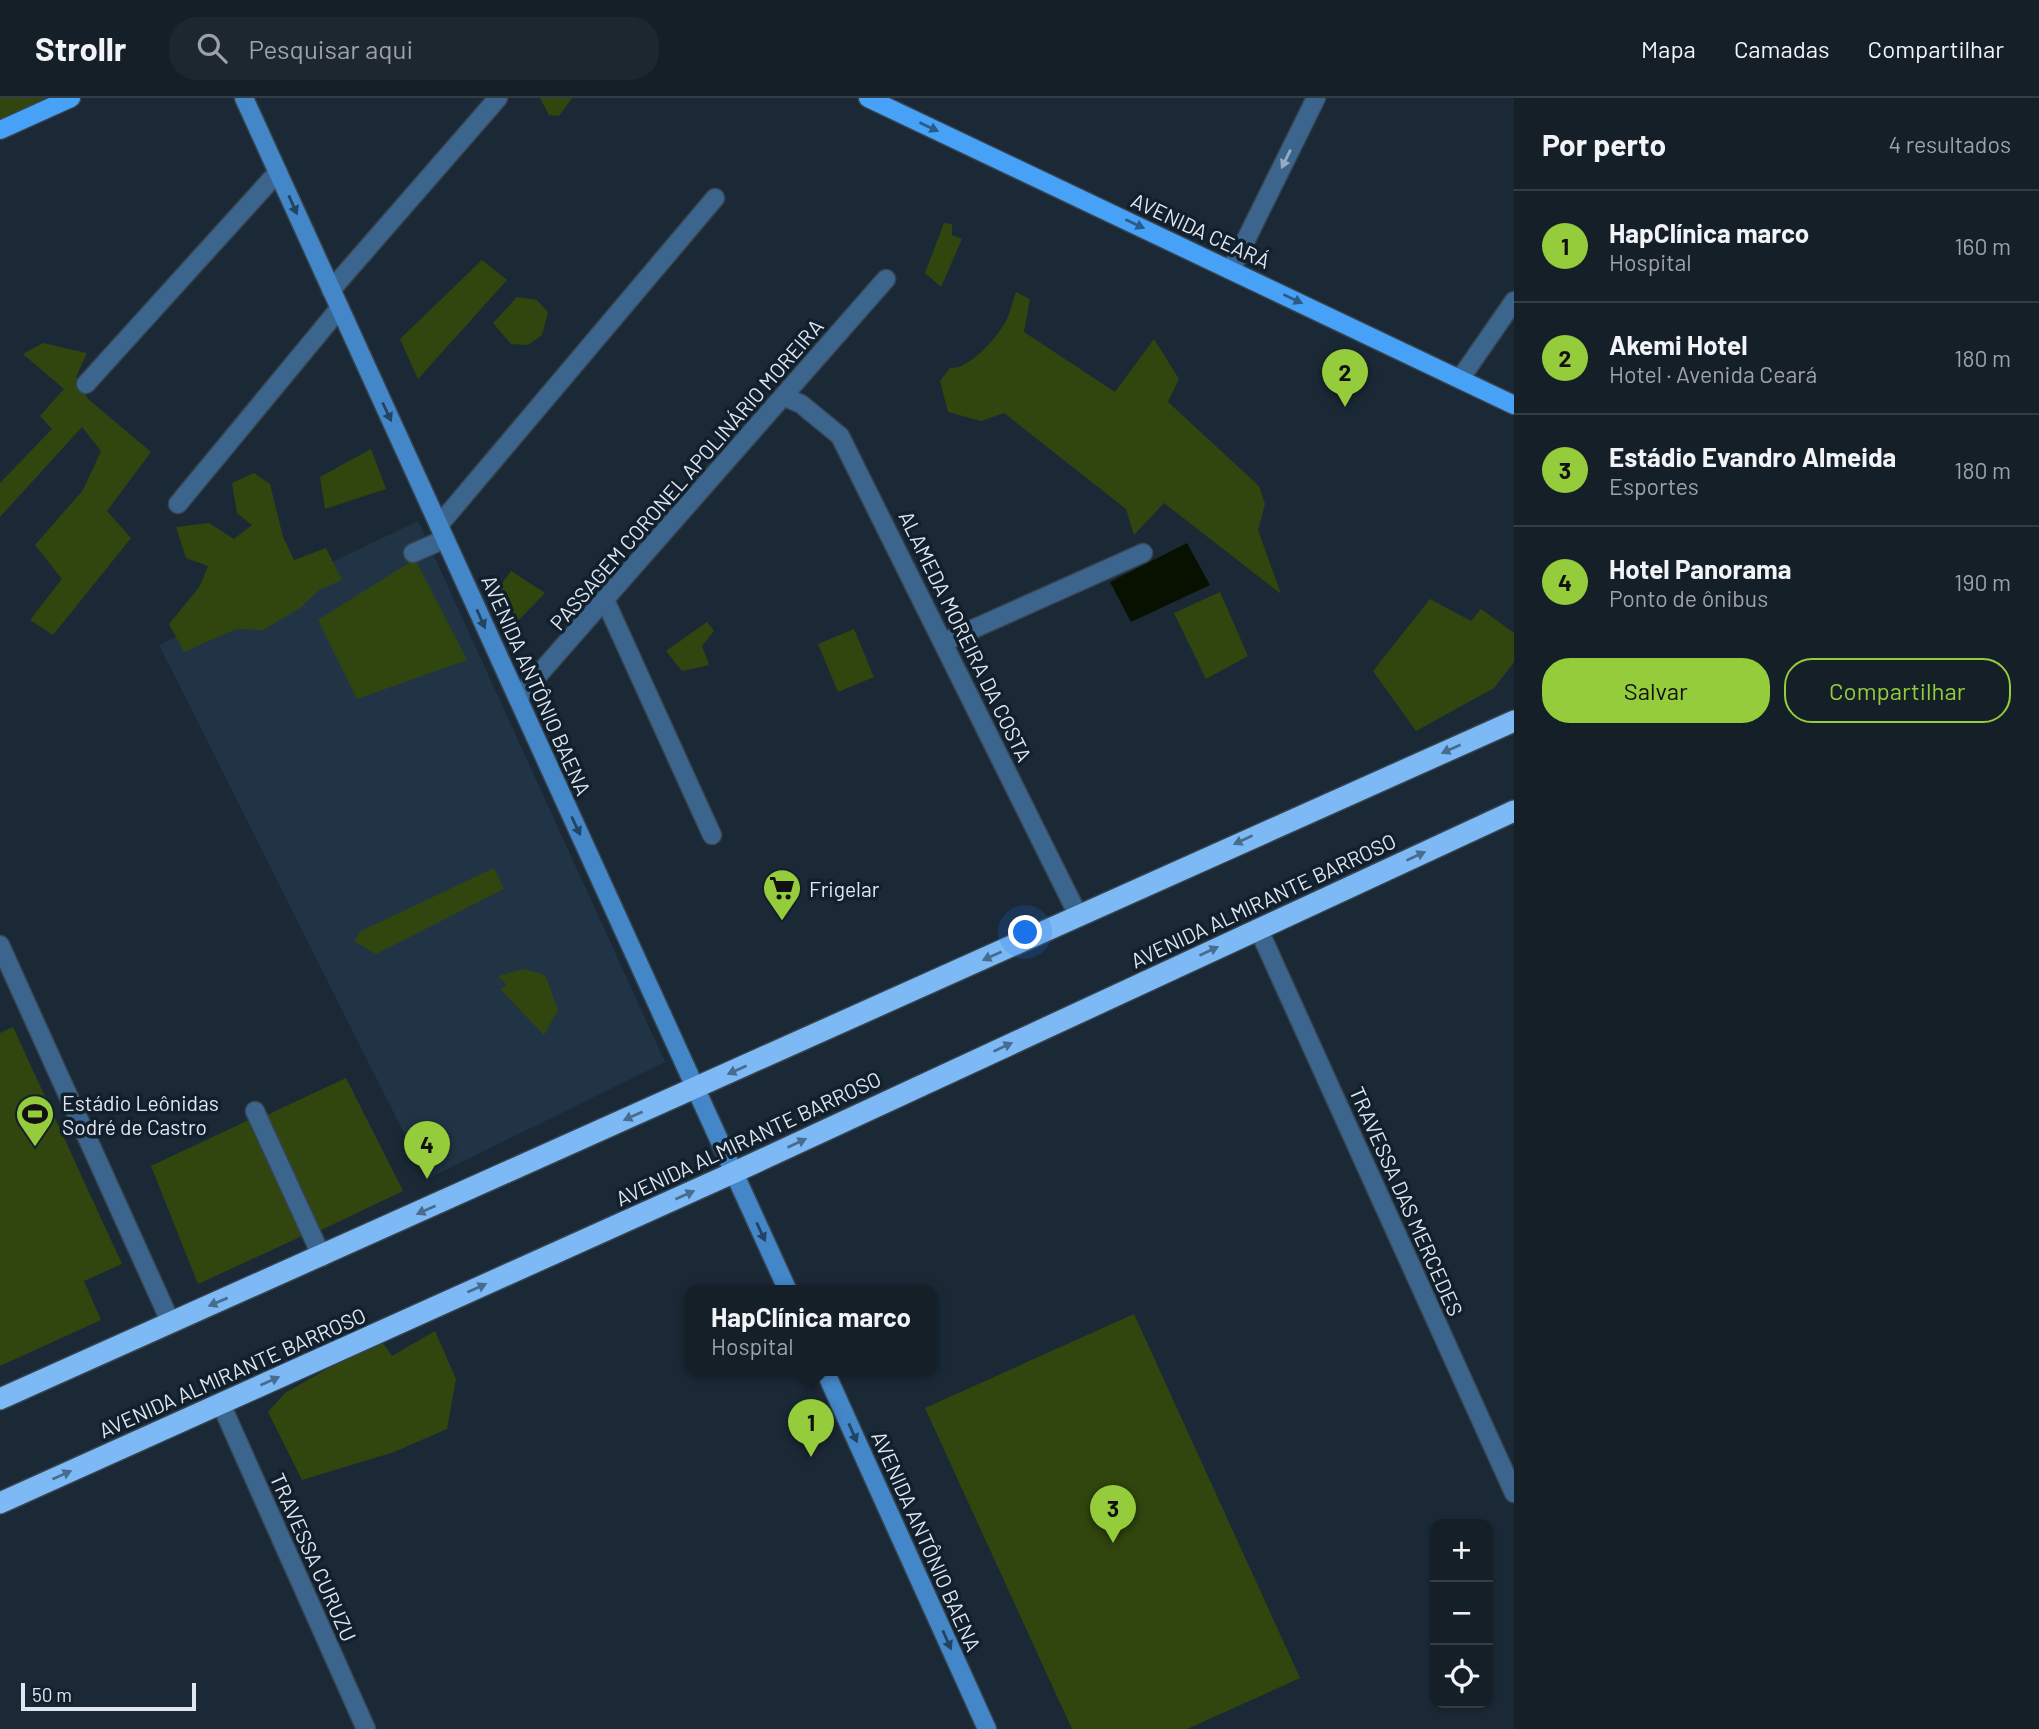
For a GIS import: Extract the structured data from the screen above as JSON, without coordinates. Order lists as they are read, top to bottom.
{
  "streets": {
    "highway": ["AVENIDA ALMIRANTE BARROSO"],
    "main road": ["AVENIDA CEARÁ"],
    "street": [
      "PASSAGEM CORONEL APOLINÁRIO MOREIRA",
      "ALAMEDA MOREIRA DA COSTA",
      "AVENIDA ANTÔNIO BAENA",
      "TRAVESSA DAS MERCEDES",
      "TRAVESSA CURUZU"
    ]
  },
  "crossings": [
    ["PASSAGEM CORONEL APOLINÁRIO MOREIRA", "ALAMEDA MOREIRA DA COSTA"],
    ["PASSAGEM CORONEL APOLINÁRIO MOREIRA", "AVENIDA ANTÔNIO BAENA"],
    ["AVENIDA ANTÔNIO BAENA", "AVENIDA ALMIRANTE BARROSO"],
    ["AVENIDA ALMIRANTE BARROSO", "TRAVESSA DAS MERCEDES"],
    ["AVENIDA ALMIRANTE BARROSO", "TRAVESSA CURUZU"]
  ],
  "one_way": ["AVENIDA CEARÁ", "AVENIDA ANTÔNIO BAENA"],
  "places": {
    "supermarket": ["Frigelar"],
    "sports": ["Estádio Leônidas Sodré de Castro"]
  },
  "scale_bar": "50 m",
  "page": {
    "header": "Strollr",
    "search": "Pesquisar aqui",
    "nav": ["Mapa", "Camadas", "Compartilhar"],
    "heading": ["Por perto", "4 resultados"],
    "list": [
      {
        "mark": "1",
        "name": "HapClínica marco",
        "note": "Hospital",
        "value": "160 m"
      },
      {
        "mark": "2",
        "name": "Akemi Hotel",
        "note": "Hotel · Avenida Ceará",
        "value": "180 m"
      },
      {
        "mark": "3",
        "name": "Estádio Evandro Almeida",
        "note": "Esportes",
        "value": "180 m"
      },
      {
        "mark": "4",
        "name": "Hotel Panorama",
        "note": "Ponto de ônibus",
        "value": "190 m"
      }
    ],
    "pins": [
      "2",
      "4",
      "1",
      "3"
    ],
    "buttons": ["Salvar", "Compartilhar"],
    "popup": ["HapClínica marco", "Hospital"],
    "map_buttons": ["+", "−"],
    "scale": "50 m"
  }
}
